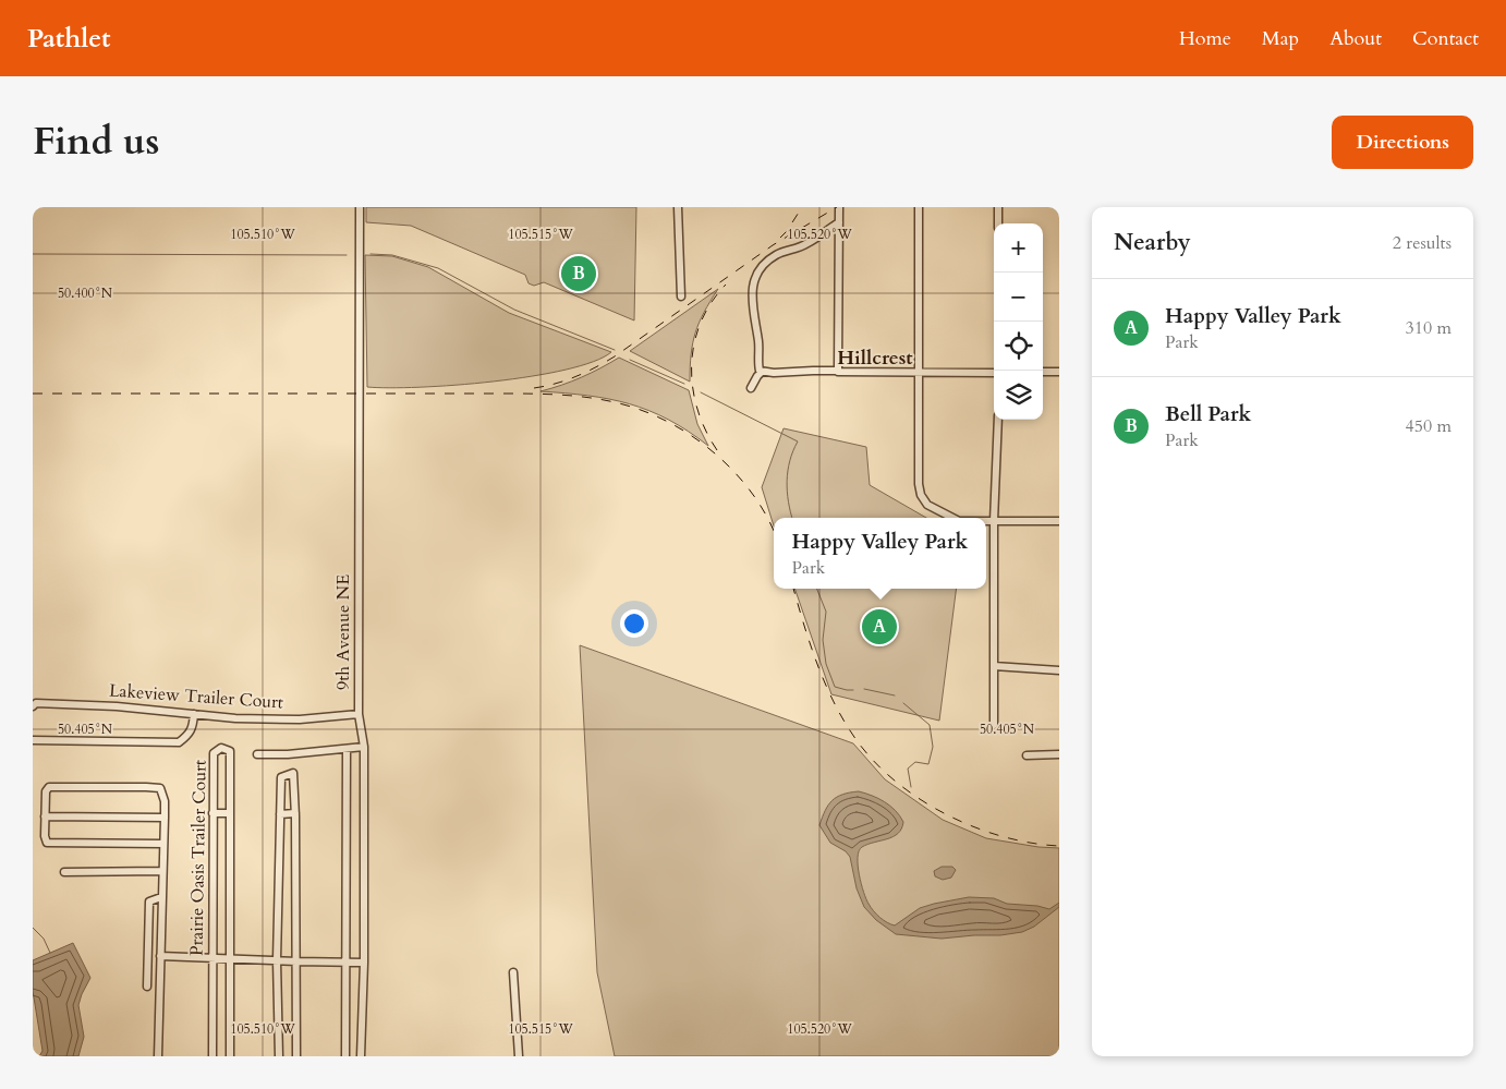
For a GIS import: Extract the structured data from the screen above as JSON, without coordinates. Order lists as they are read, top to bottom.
{
  "streets": {
    "street": ["9th Avenue NE", "Lakeview Trailer Court", "Prairie Oasis Trailer Court"]
  },
  "crossings": [
    ["9th Avenue NE", "Lakeview Trailer Court"]
  ],
  "districts": ["Hillcrest"],
  "page": {
    "header": "Pathlet",
    "nav": [
      "Home",
      "Map",
      "About",
      "Contact"
    ],
    "title": "Find us",
    "buttons": "Directions",
    "heading": ["Nearby", "2 results"],
    "map_buttons": ["+", "−"],
    "pins": ["B", "A"],
    "list": [
      {
        "mark": "A",
        "name": "Happy Valley Park",
        "note": "Park",
        "value": "310 m"
      },
      {
        "mark": "B",
        "name": "Bell Park",
        "note": "Park",
        "value": "450 m"
      }
    ],
    "popup": ["Happy Valley Park", "Park"]
  },
  "coordinates": [
    "105.510°W",
    "105.515°W",
    "105.520°W",
    "50.400°N",
    "50.405°N"
  ]
}
